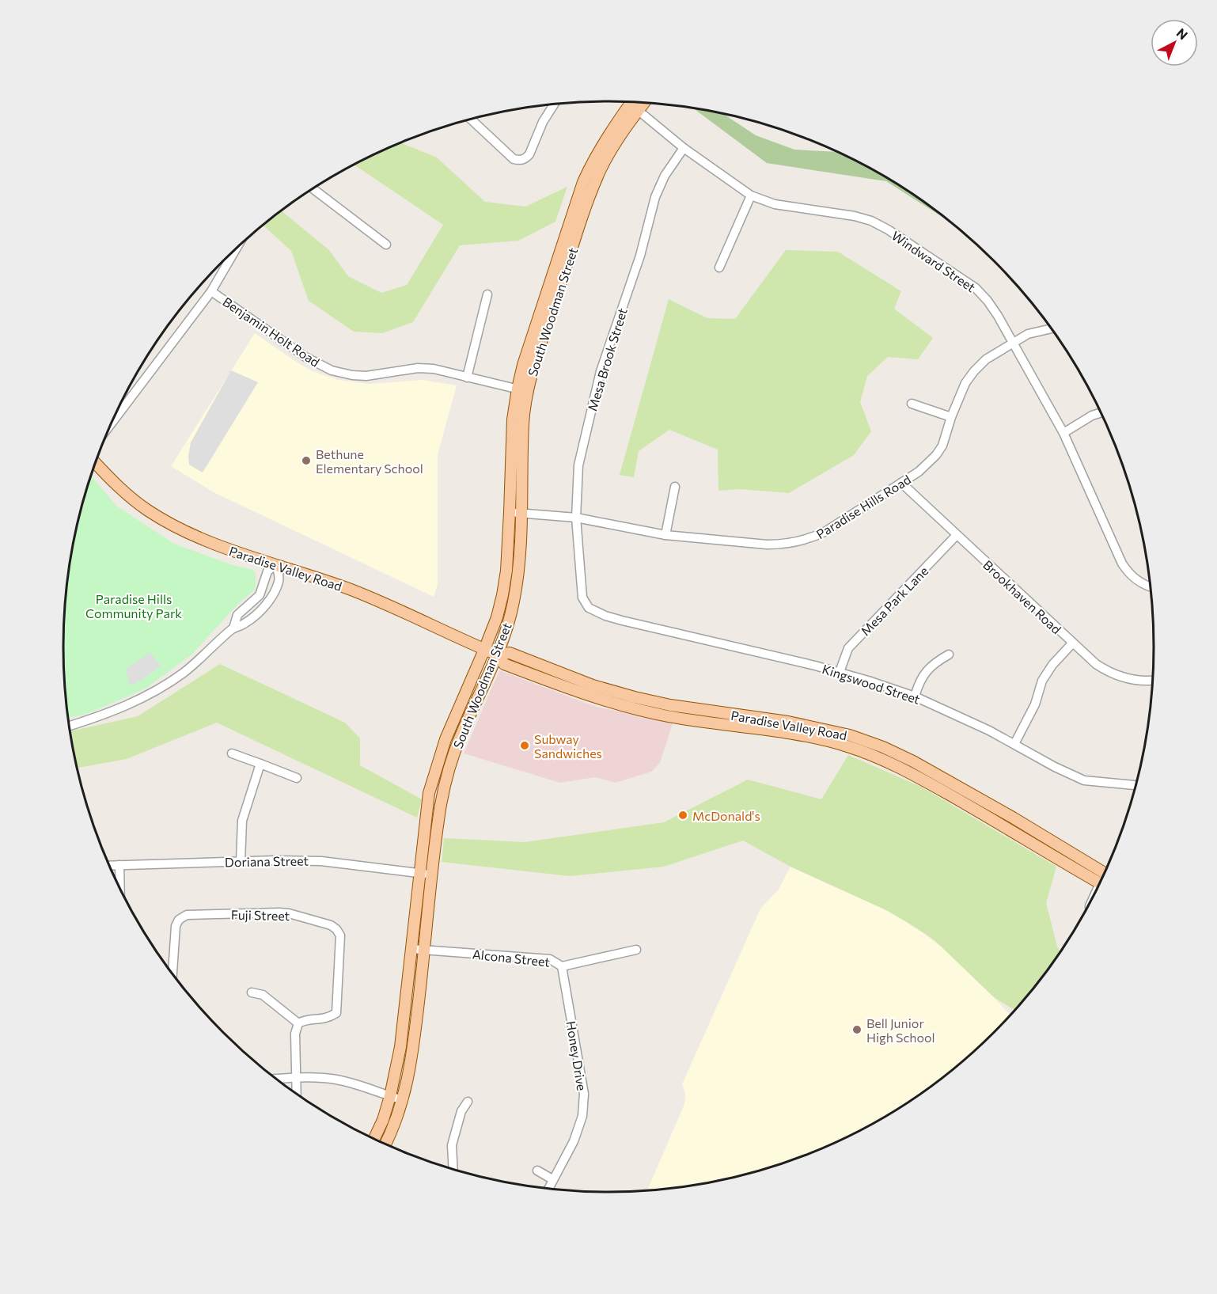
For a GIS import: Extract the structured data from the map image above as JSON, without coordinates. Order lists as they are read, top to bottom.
{
  "streets": {
    "main road": ["South Woodman Street", "Paradise Valley Road"],
    "street": [
      "Windward Street",
      "Benjamin Holt Road",
      "Mesa Brook Street",
      "Paradise Hills Road",
      "Brookhaven Road",
      "Mesa Park Lane",
      "Kingswood Street",
      "Doriana Street",
      "Fuji Street",
      "Alcona Street",
      "Honey Drive"
    ]
  },
  "crossings": [
    ["Windward Street", "South Woodman Street"],
    ["Windward Street", "Mesa Brook Street"],
    ["Windward Street", "Paradise Hills Road"],
    ["South Woodman Street", "Benjamin Holt Road"],
    ["South Woodman Street", "Paradise Hills Road"],
    ["South Woodman Street", "Paradise Valley Road"],
    ["South Woodman Street", "Doriana Street"],
    ["South Woodman Street", "Alcona Street"],
    ["Mesa Brook Street", "Paradise Hills Road"],
    ["Mesa Brook Street", "Kingswood Street"],
    ["Paradise Hills Road", "Brookhaven Road"],
    ["Brookhaven Road", "Mesa Park Lane"],
    ["Mesa Park Lane", "Kingswood Street"],
    ["Alcona Street", "Honey Drive"]
  ],
  "parks": ["Paradise Hills Community Park"],
  "places": [
    "Bethune Elementary School",
    "Subway Sandwiches",
    "McDonald's",
    "Bell Junior High School"
  ],
  "north": "top right"
}
